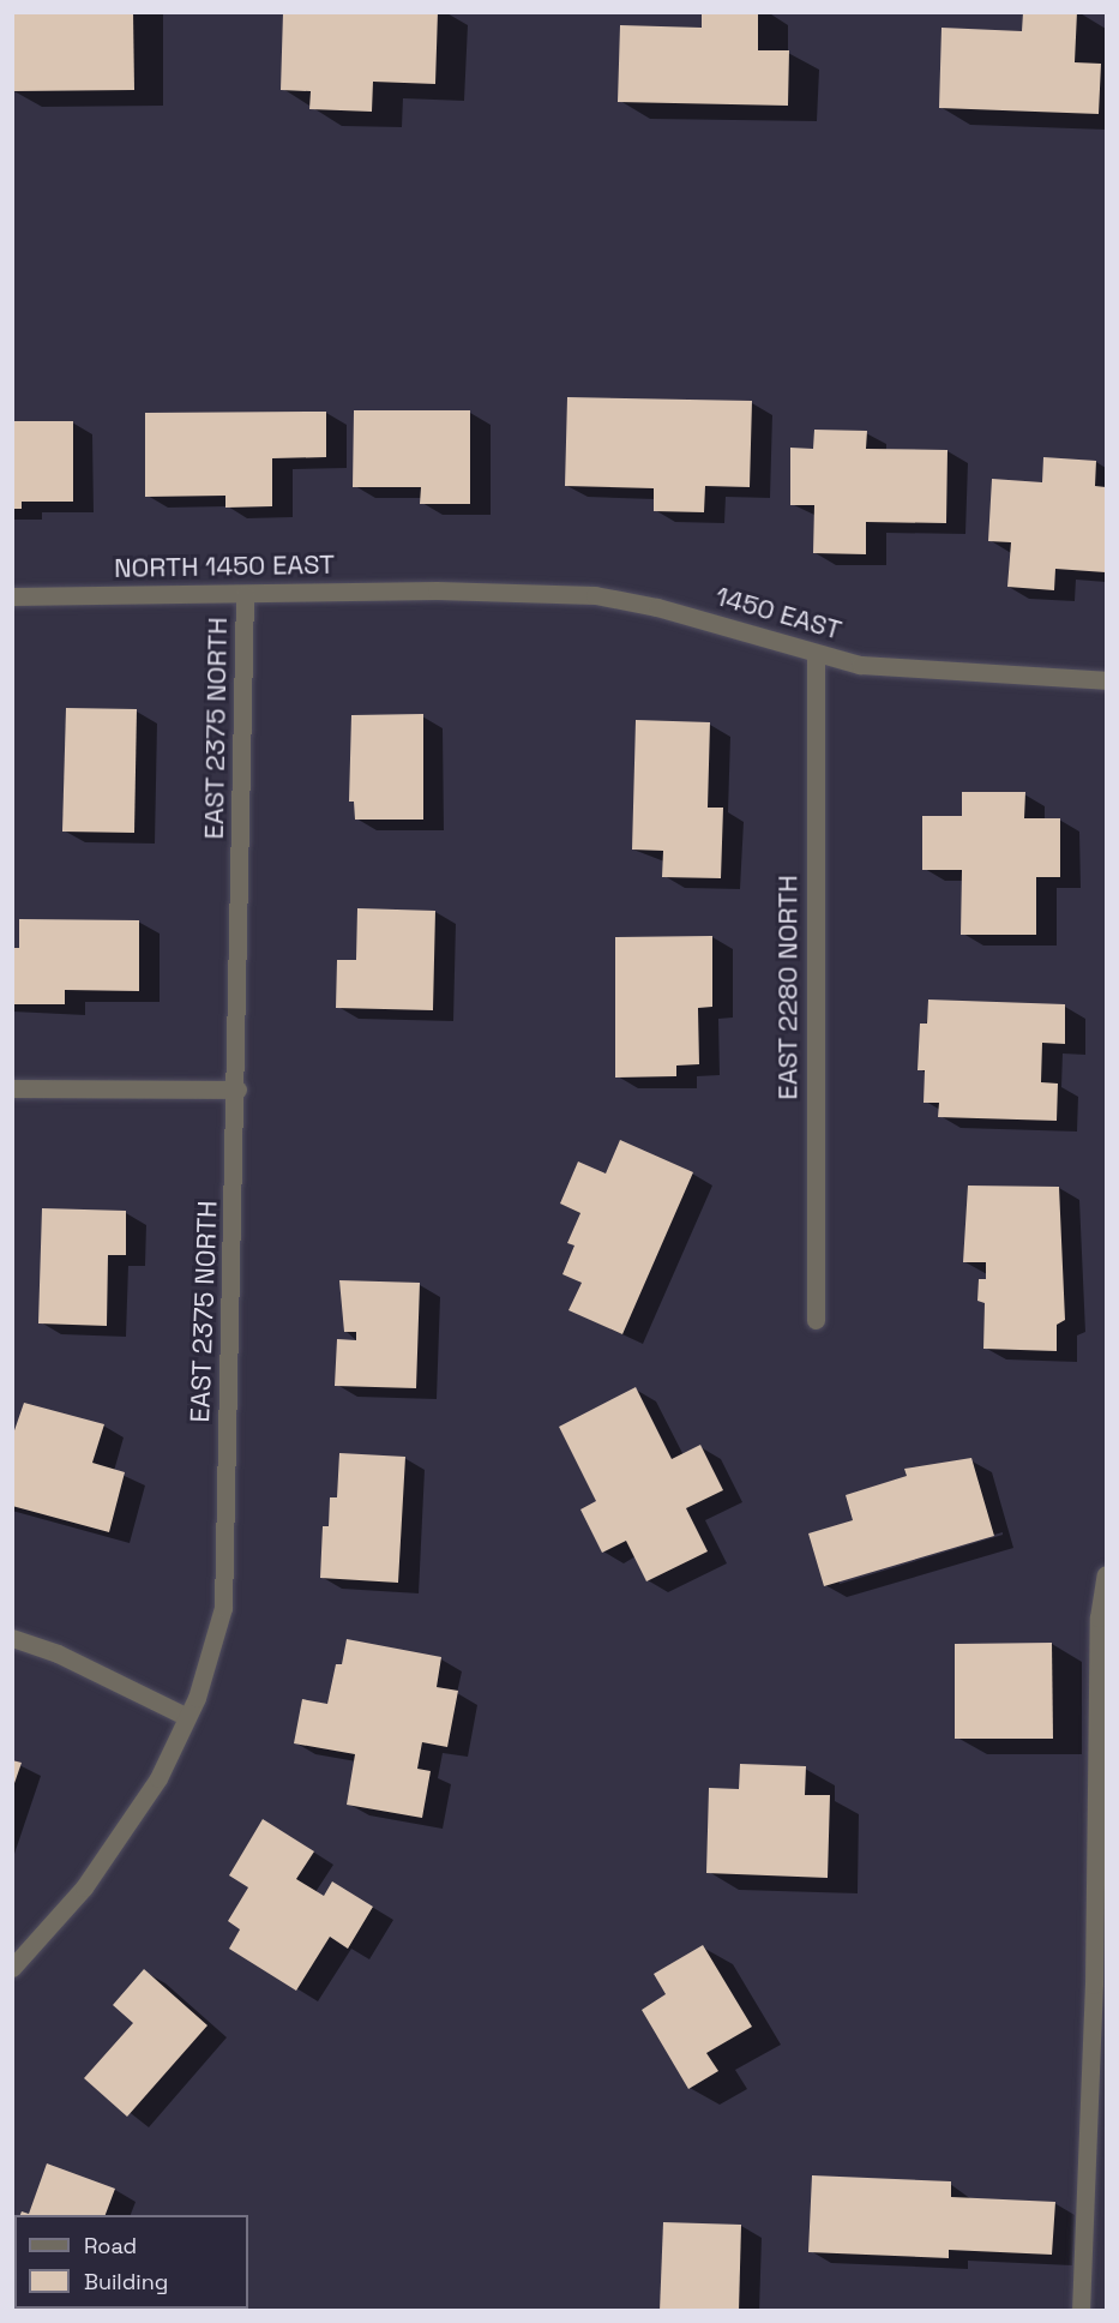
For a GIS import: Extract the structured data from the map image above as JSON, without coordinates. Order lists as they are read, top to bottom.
{
  "streets": {
    "street": [
      "NORTH 1450 EAST",
      "1450 EAST",
      "EAST 2375 NORTH",
      "EAST 2280 NORTH"
    ]
  },
  "crossings": [
    ["NORTH 1450 EAST", "1450 EAST"],
    ["NORTH 1450 EAST", "EAST 2375 NORTH"],
    ["1450 EAST", "EAST 2280 NORTH"]
  ],
  "legend": ["Road", "Building"]
}
